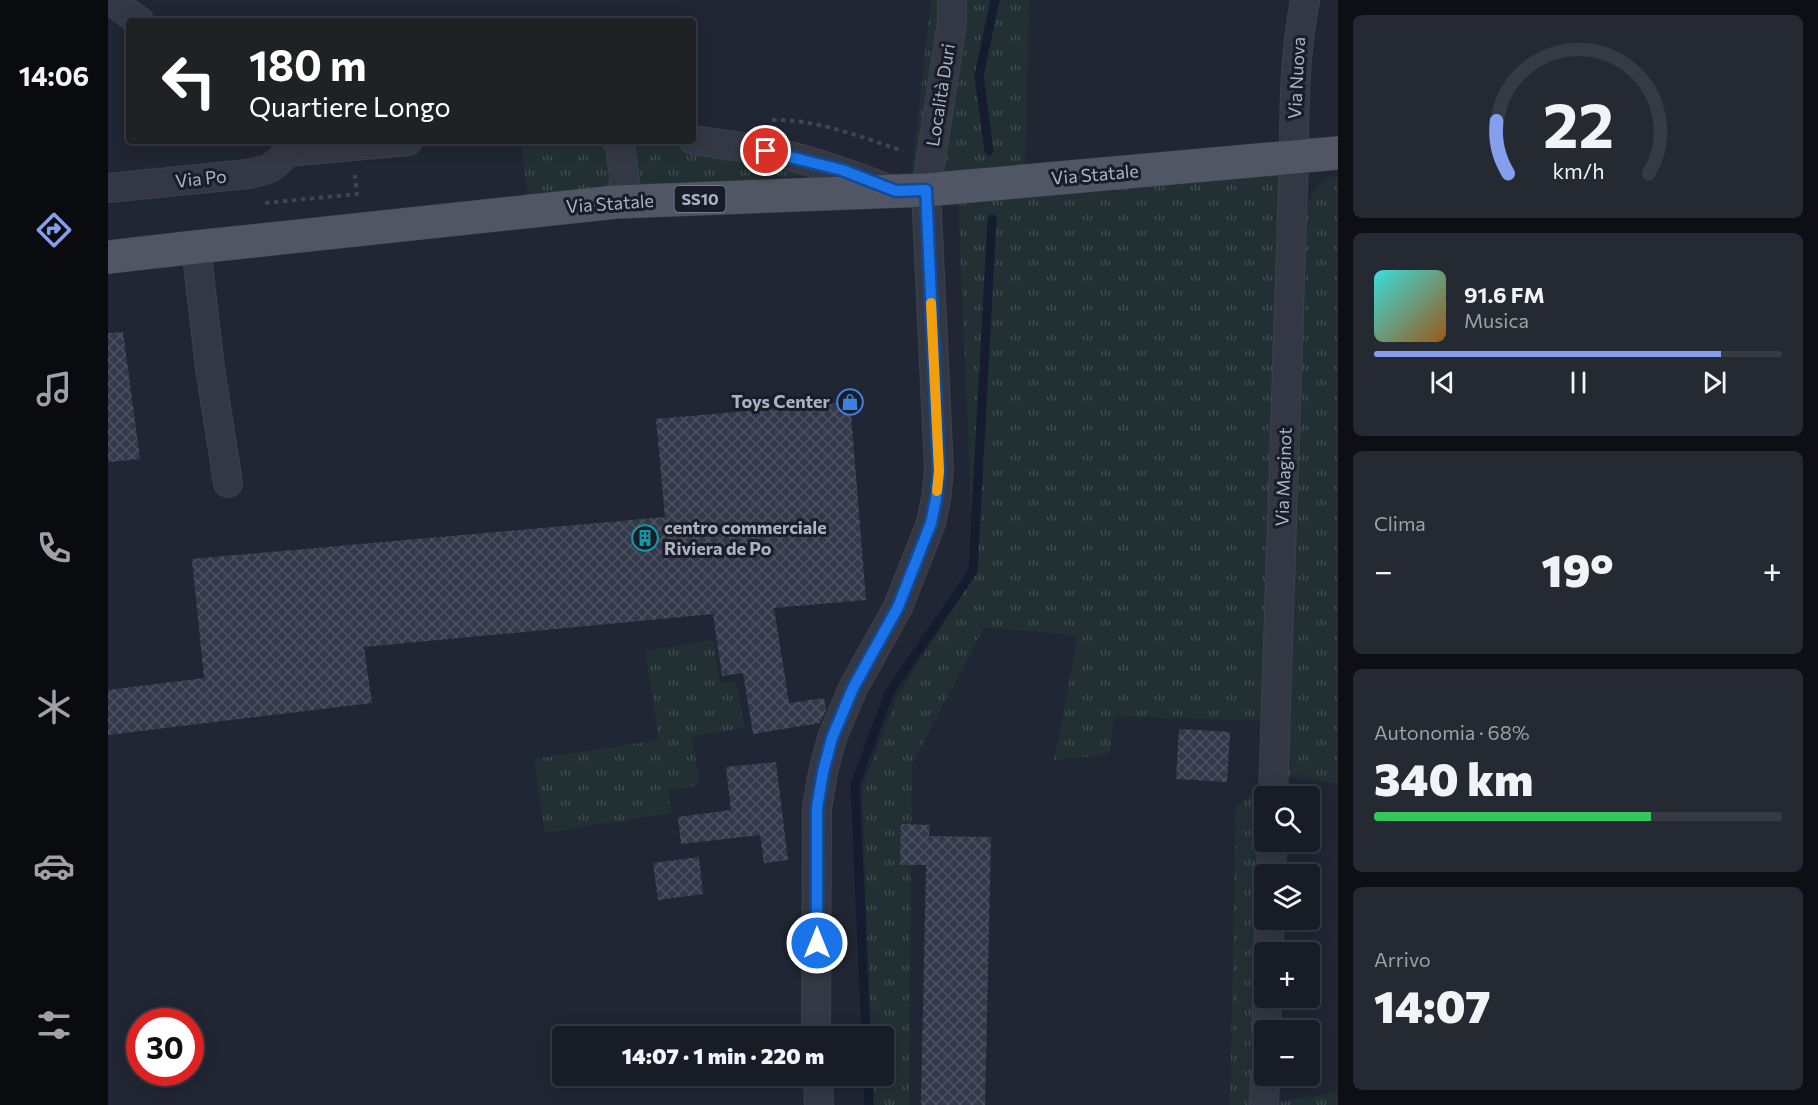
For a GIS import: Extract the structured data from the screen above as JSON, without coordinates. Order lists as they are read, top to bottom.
{
  "streets": {
    "main road": ["Via Statale", "SS10"],
    "street": [
      "Via Nuova",
      "Località Duri",
      "Via Po",
      "Via Maginot"
    ]
  },
  "crossings": [
    ["Via Nuova", "Via Statale"],
    ["Via Nuova", "SS10"],
    ["Via Nuova", "Via Maginot"],
    ["Località Duri", "Via Statale"],
    ["Via Statale", "SS10"],
    ["Via Statale", "Via Maginot"],
    ["SS10", "Via Maginot"]
  ],
  "places": {
    "shop": ["Toys Center"],
    "building": ["centro commerciale Riviera de Po"]
  },
  "page": {
    "tabs": "14:06",
    "turn": ["180 m", "Quartiere Longo"],
    "song": ["91.6 FM", "Musica"],
    "tile": [
      "Clima",
      ["Autonomia · 68%", "340 km"],
      ["Arrivo", "14:07"]
    ],
    "heat": ["−", "19°", "+"],
    "map_buttons": ["+", "−"],
    "limit": "30",
    "trip": "14:07 · 1 min · 220 m",
    "gauge": ["22", "km/h"]
  }
}
